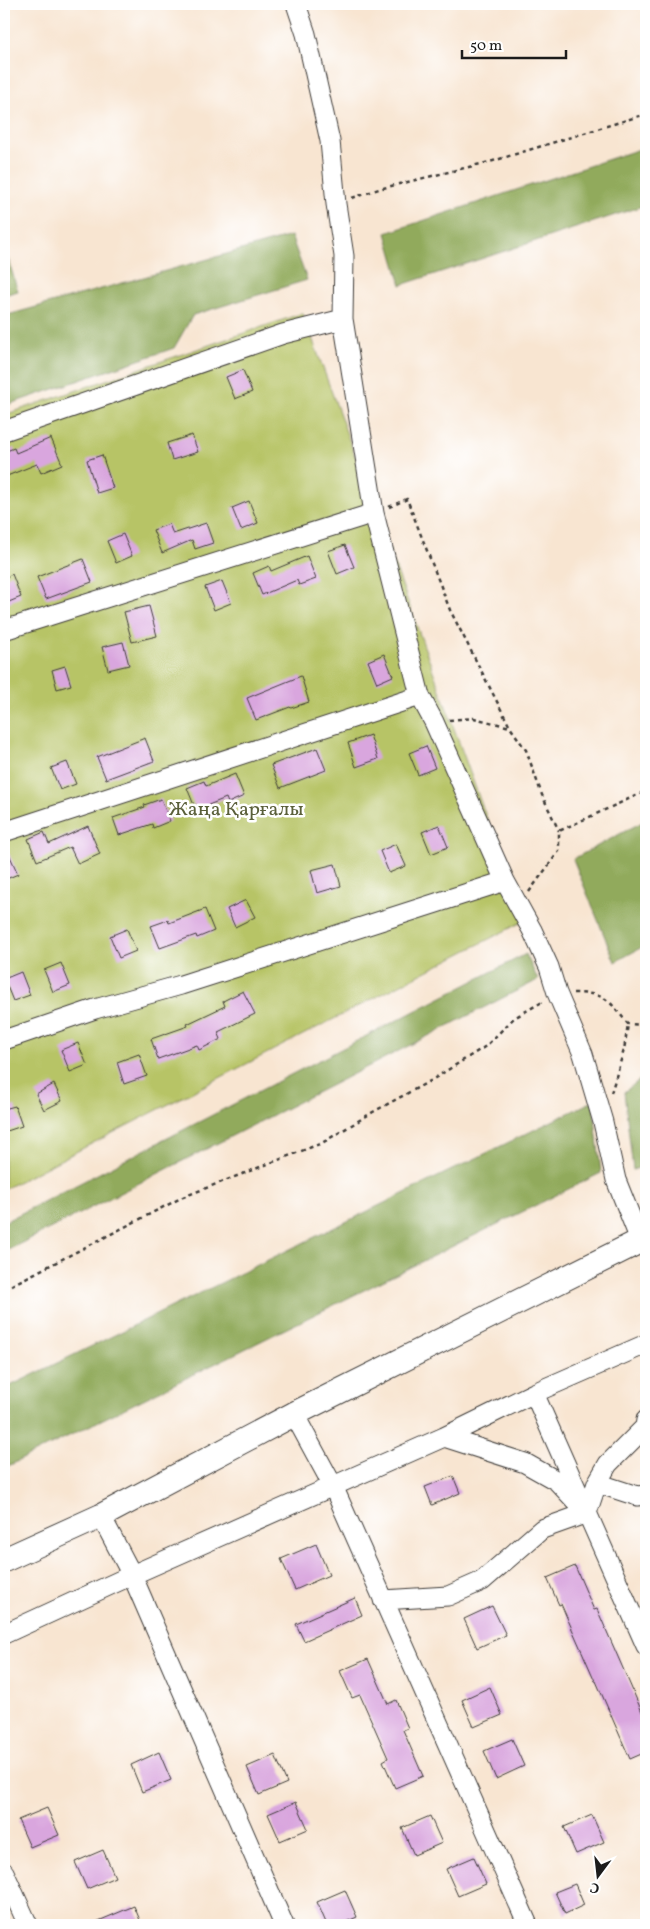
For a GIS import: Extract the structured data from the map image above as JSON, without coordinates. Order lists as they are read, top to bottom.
{
  "parks": ["Жаңа Қарғалы"],
  "scale_bar": "50 m",
  "north": "bottom"
}
